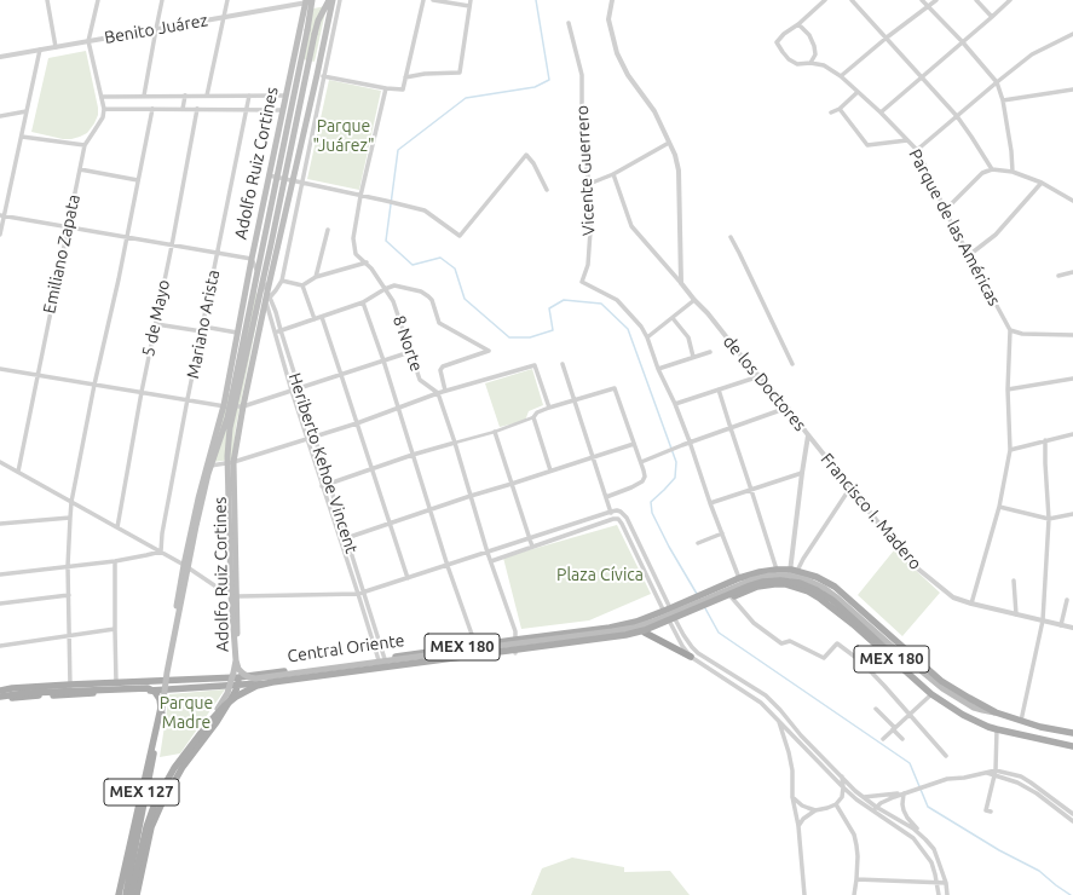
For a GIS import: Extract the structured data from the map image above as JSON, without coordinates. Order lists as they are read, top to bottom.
{
  "streets": {
    "main road": [
      "Adolfo Ruiz Cortines",
      "MEX 180",
      "Central Oriente",
      "MEX 127"
    ],
    "street": [
      "Benito Juárez",
      "Vicente Guerrero",
      "Parque de las Américas",
      "Emiliano Zapata",
      "5 de Mayo",
      "Mariano Arista",
      "8 Norte",
      "de los Doctores",
      "Heriberto Kehoe Vincent",
      "Francisco I. Madero"
    ]
  },
  "crossings": [
    ["Benito Juárez", "Adolfo Ruiz Cortines"],
    ["Adolfo Ruiz Cortines", "Heriberto Kehoe Vincent"],
    ["Adolfo Ruiz Cortines", "MEX 180"],
    ["Adolfo Ruiz Cortines", "Central Oriente"],
    ["Adolfo Ruiz Cortines", "MEX 127"],
    ["Vicente Guerrero", "MEX 180"],
    ["Vicente Guerrero", "Central Oriente"],
    ["de los Doctores", "Francisco I. Madero"],
    ["de los Doctores", "MEX 180"],
    ["Heriberto Kehoe Vincent", "Central Oriente"],
    ["MEX 180", "Central Oriente"],
    ["MEX 180", "MEX 127"]
  ],
  "parks": ["Parque \"Juárez\"", "Plaza Cívica", "Parque Madre"]
}
